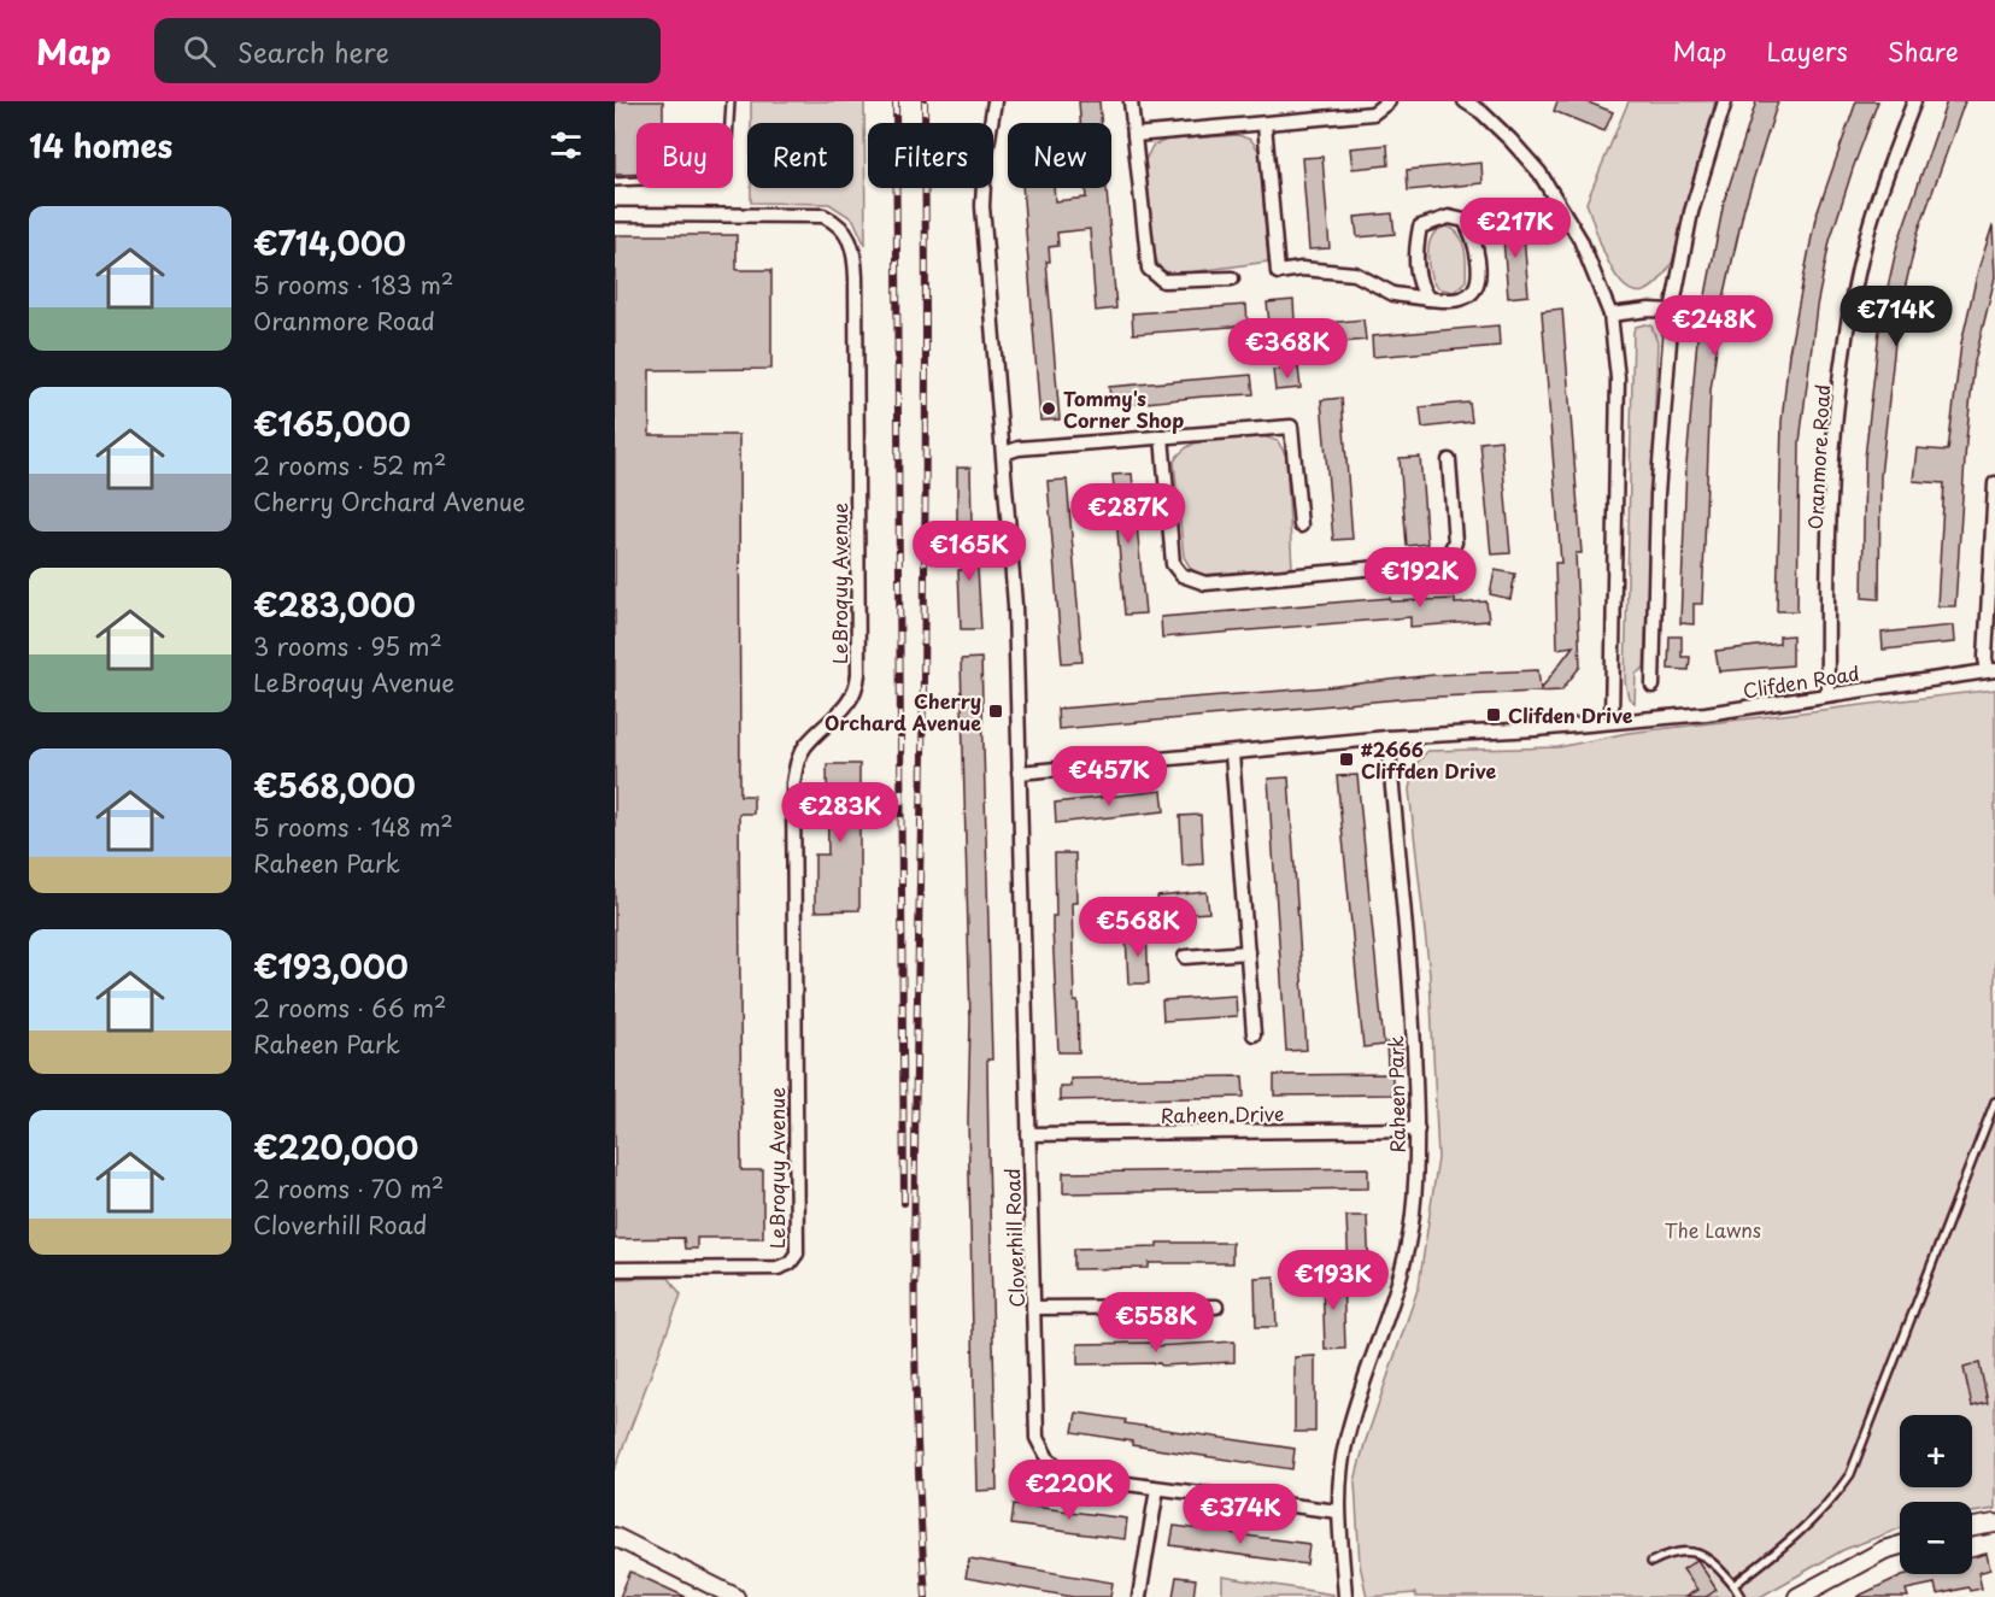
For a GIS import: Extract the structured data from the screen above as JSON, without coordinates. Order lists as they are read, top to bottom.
{
  "streets": {
    "street": [
      "Oranmore Road",
      "LeBroquy Avenue",
      "Clifden Road",
      "Raheen Park",
      "Raheen Drive",
      "Cloverhill Road"
    ]
  },
  "crossings": [
    ["Oranmore Road", "Clifden Road"],
    ["Clifden Road", "Raheen Park"],
    ["Raheen Park", "Raheen Drive"],
    ["Raheen Park", "Cloverhill Road"],
    ["Raheen Drive", "Cloverhill Road"]
  ],
  "parks": ["The Lawns"],
  "places": {
    "other": ["Tommy's Corner Shop"],
    "transit": ["Cherry Orchard Avenue", "Clifden Drive", "#2666 Cliffden Drive"]
  },
  "page": {
    "header": "Map",
    "search": "Search here",
    "nav": ["Map", "Layers", "Share"],
    "heading": "14 homes",
    "chip": [
      "Buy",
      "Rent",
      "Filters",
      "New"
    ],
    "list": [
      {
        "name": "€714,000",
        "note": "5 rooms · 183 m² · Oranmore Road"
      },
      {
        "name": "€165,000",
        "note": "2 rooms · 52 m² · Cherry Orchard Avenue"
      },
      {
        "name": "€283,000",
        "note": "3 rooms · 95 m² · LeBroquy Avenue"
      },
      {
        "name": "€568,000",
        "note": "5 rooms · 148 m² · Raheen Park"
      },
      {
        "name": "€193,000",
        "note": "2 rooms · 66 m² · Raheen Park"
      },
      {
        "name": "€220,000",
        "note": "2 rooms · 70 m² · Cloverhill Road"
      }
    ],
    "price": [
      "€217K",
      "€714K",
      "€248K",
      "€368K",
      "€287K",
      "€165K",
      "€192K",
      "€457K",
      "€283K",
      "€568K",
      "€193K",
      "€558K",
      "€220K",
      "€374K"
    ],
    "map_buttons": ["+", "−"]
  }
}
